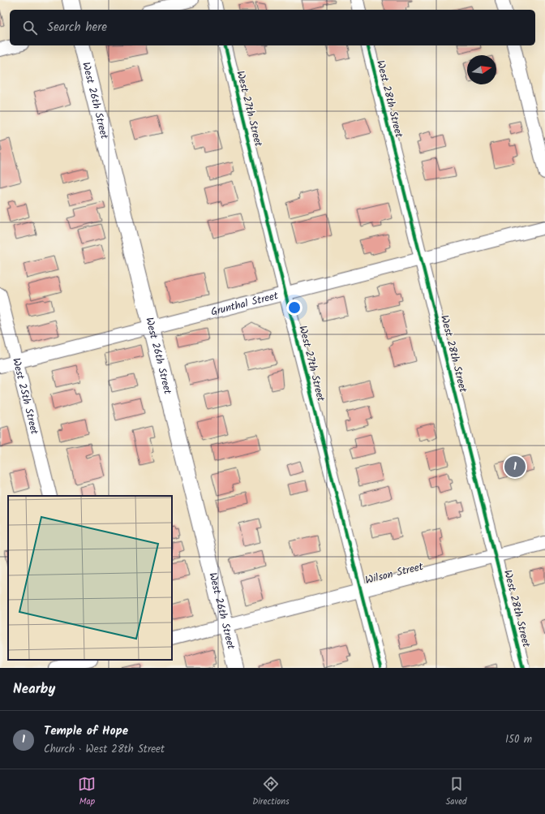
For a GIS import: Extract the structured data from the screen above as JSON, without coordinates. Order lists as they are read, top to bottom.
{
  "streets": {
    "main road": ["West 26th Street"],
    "street": [
      "West 28th Street",
      "West 27th Street",
      "Grunthal Street",
      "West 25th Street",
      "Wilson Street"
    ]
  },
  "crossings": [
    ["West 28th Street", "Grunthal Street"],
    ["West 28th Street", "Wilson Street"],
    ["West 26th Street", "Grunthal Street"],
    ["West 26th Street", "Wilson Street"],
    ["West 27th Street", "Grunthal Street"],
    ["West 27th Street", "Wilson Street"],
    ["Grunthal Street", "West 25th Street"]
  ],
  "north": "right",
  "page": {
    "search": "Search here",
    "pins": "1",
    "heading": "Nearby",
    "list": [
      {
        "mark": "1",
        "name": "Temple of Hope",
        "note": "Church · West 28th Street",
        "value": "150 m"
      }
    ],
    "nav": ["Map", "Directions", "Saved"]
  }
}
